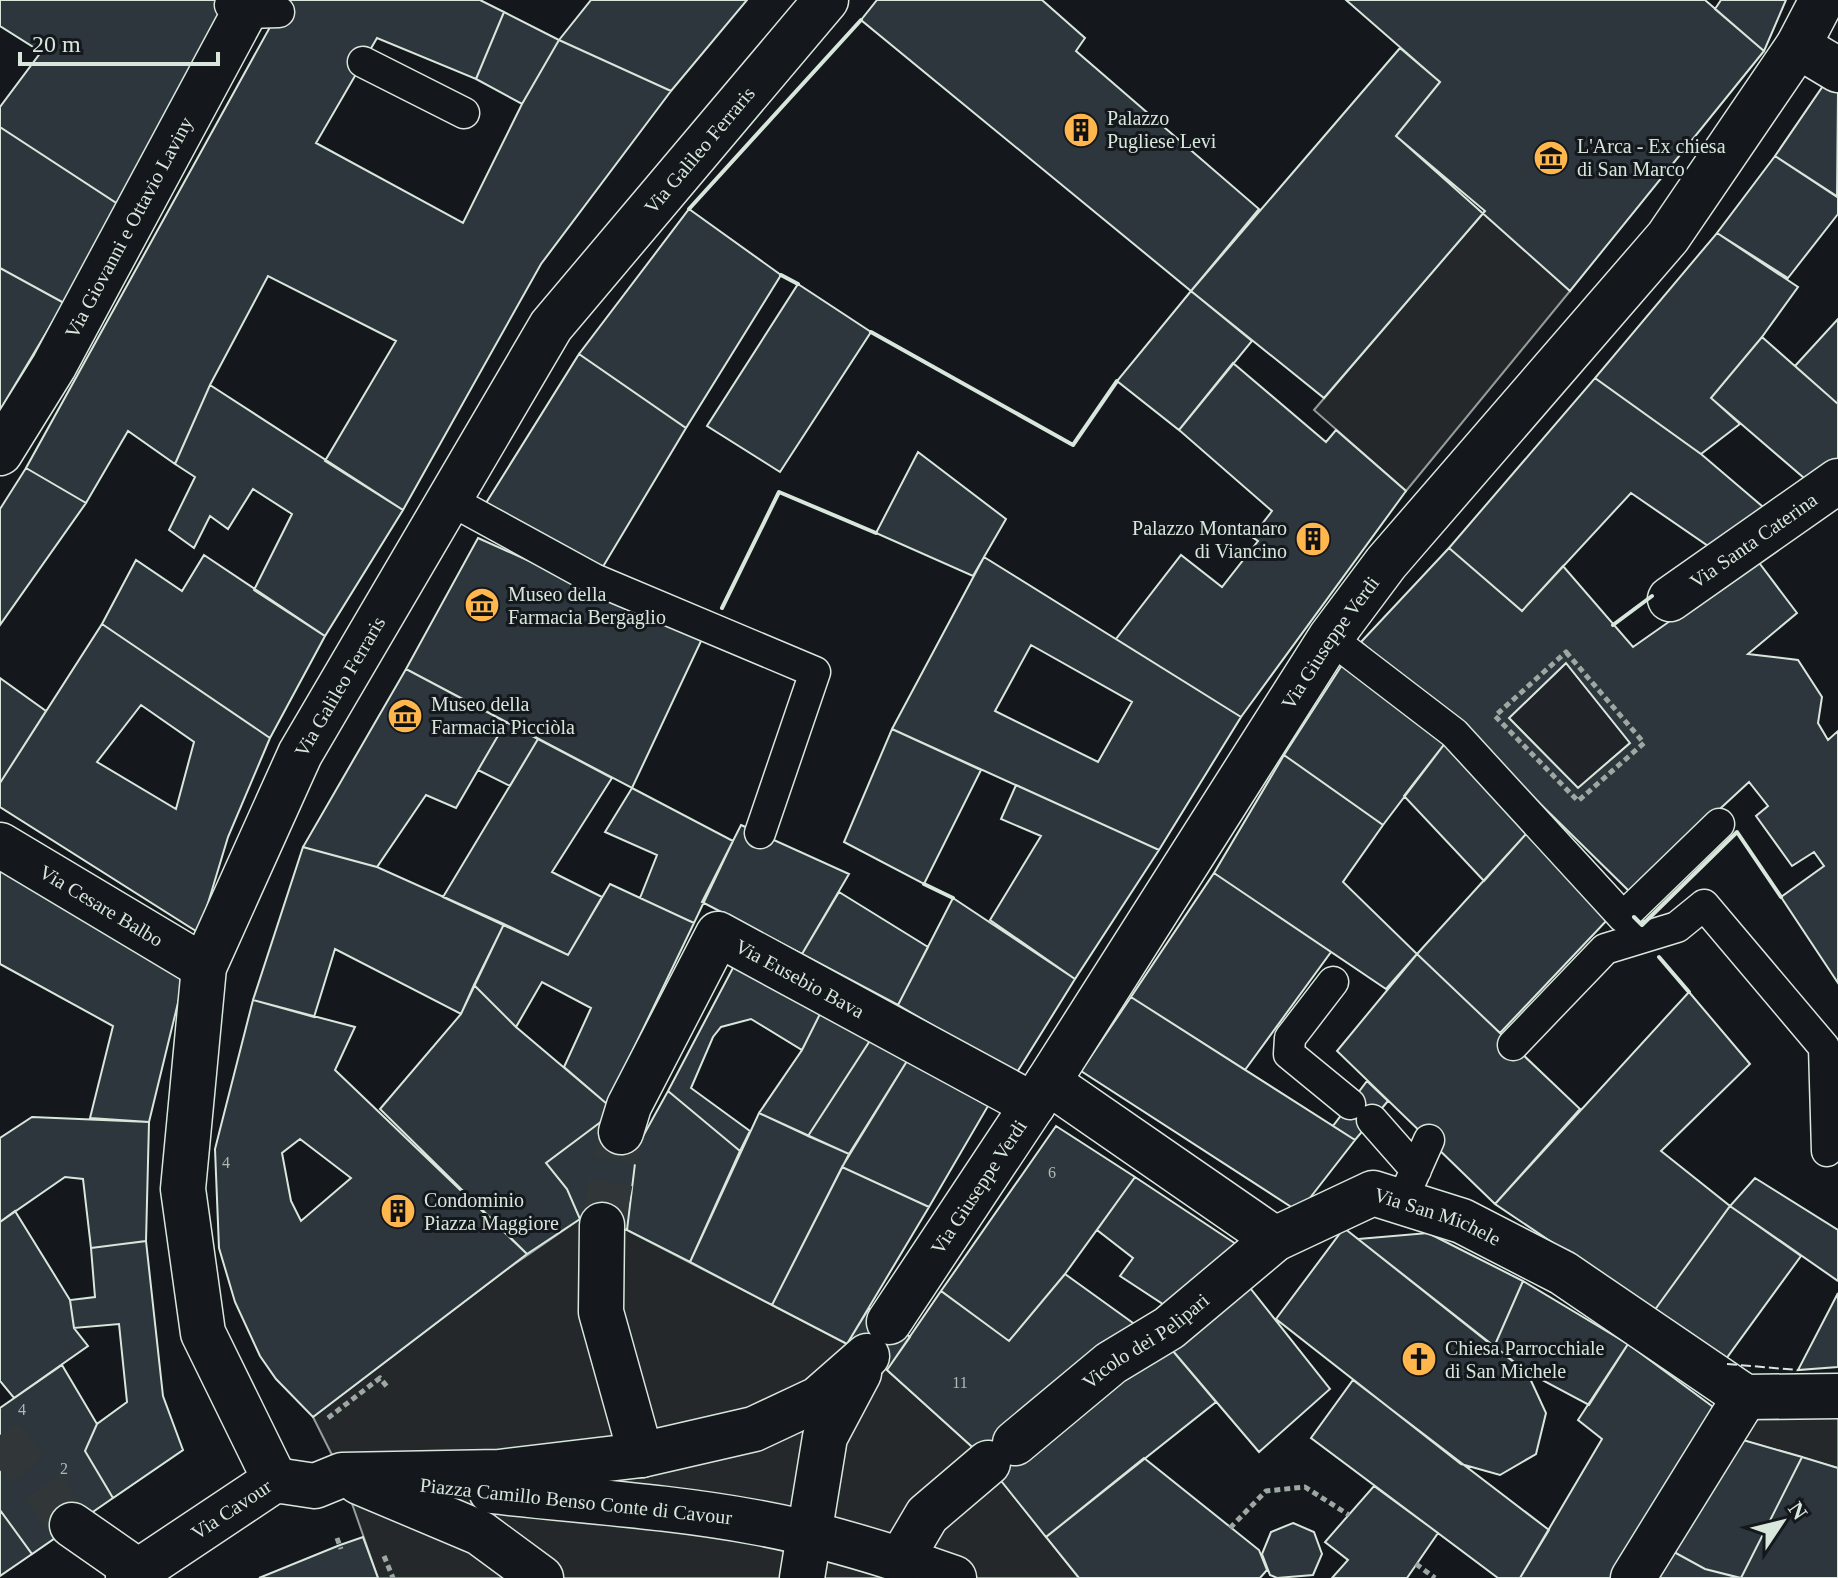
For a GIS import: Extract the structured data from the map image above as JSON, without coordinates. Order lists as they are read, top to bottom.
{
  "streets": {
    "street": [
      "Via Galileo Ferraris",
      "Via Giovanni e Ottavio Laviny",
      "Via Santa Caterina",
      "Via Giuseppe Verdi",
      "Via Cesare Balbo",
      "Via Eusebio Bava",
      "Via San Michele",
      "Vicolo dei Pelipari",
      "Piazza Camillo Benso Conte di Cavour",
      "Via Cavour"
    ]
  },
  "crossings": [
    ["Via Galileo Ferraris", "Via Cesare Balbo"],
    ["Via Galileo Ferraris", "Via Cavour"],
    ["Via Giuseppe Verdi", "Via Eusebio Bava"],
    ["Via San Michele", "Vicolo dei Pelipari"],
    ["Vicolo dei Pelipari", "Piazza Camillo Benso Conte di Cavour"],
    ["Piazza Camillo Benso Conte di Cavour", "Via Cavour"]
  ],
  "places": {
    "building": ["Palazzo Pugliese Levi", "Palazzo Montanaro di Viancino", "Condominio Piazza Maggiore"],
    "museum": ["L'Arca - Ex chiesa di San Marco", "Museo della Farmacia Bergaglio", "Museo della Farmacia Picciòla"],
    "church": ["Chiesa Parrocchiale di San Michele"]
  },
  "house_numbers": [
    "4",
    "6",
    "11",
    "4",
    "2"
  ],
  "scale_bar": "20 m",
  "north": "top right"
}
